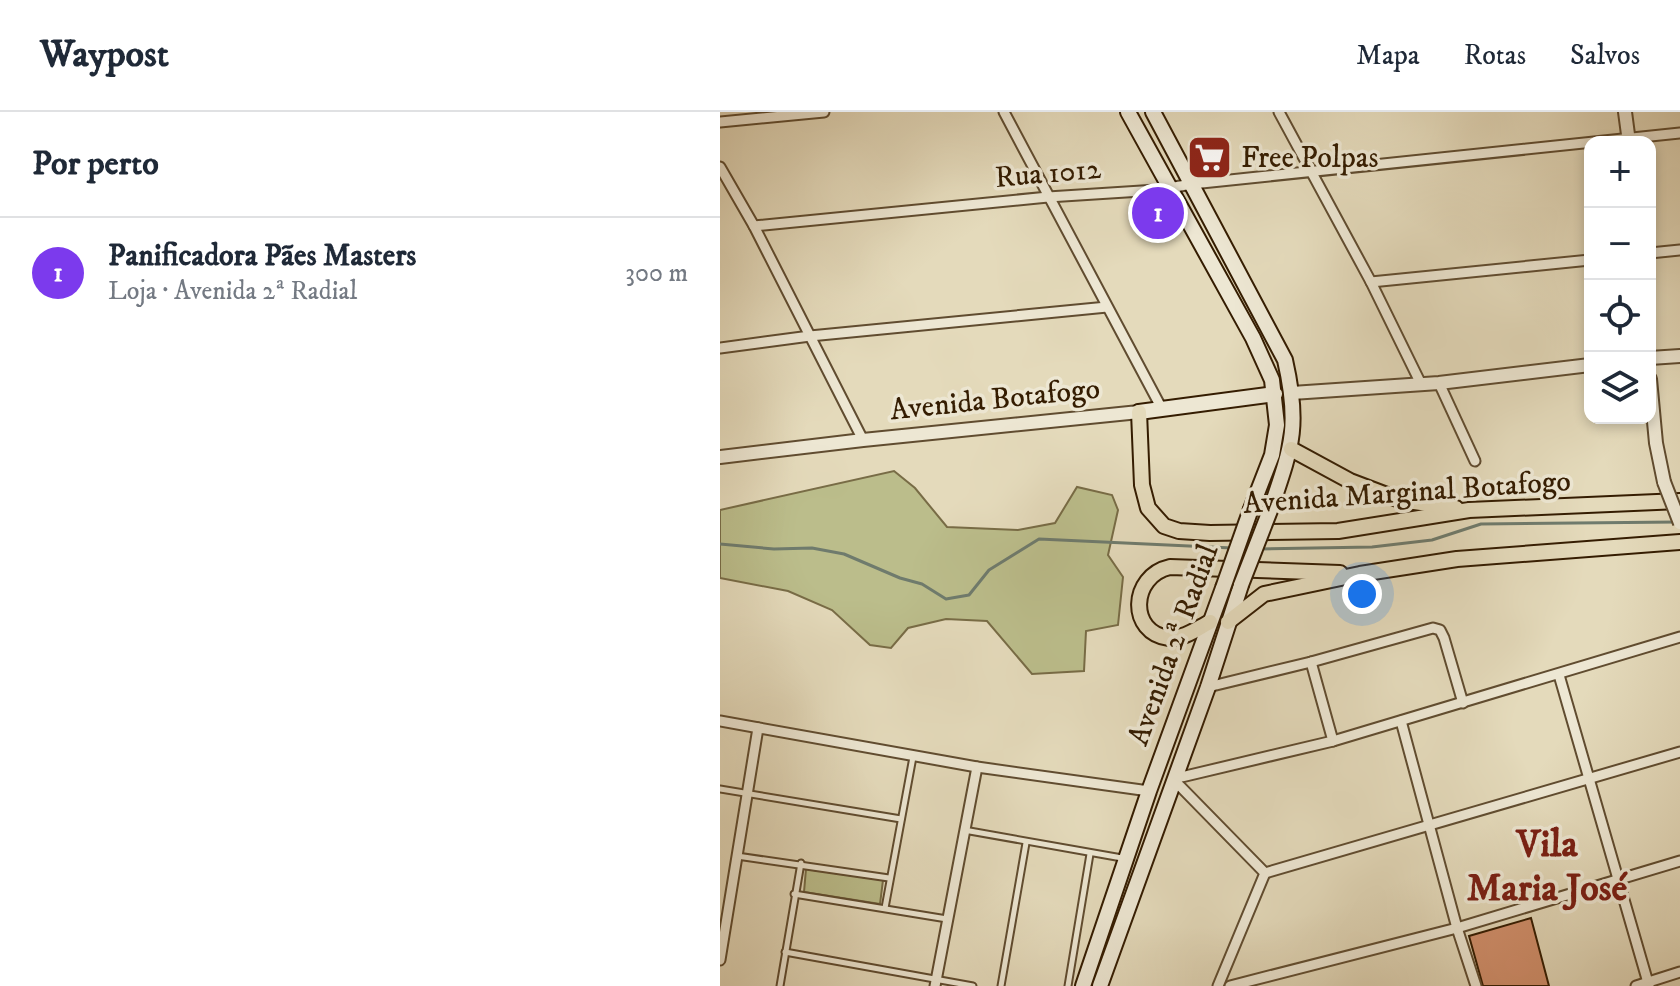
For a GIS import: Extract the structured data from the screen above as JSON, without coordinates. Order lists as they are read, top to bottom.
{
  "streets": {
    "main road": ["Avenida Botafogo", "Avenida Marginal Botafogo", "Avenida 2ª Radial"],
    "street": ["Rua 1012"]
  },
  "crossings": [
    ["Rua 1012", "Avenida 2ª Radial"],
    ["Avenida Botafogo", "Avenida Marginal Botafogo"],
    ["Avenida Botafogo", "Avenida 2ª Radial"]
  ],
  "districts": ["Vila Maria José"],
  "places": {
    "supermarket": ["Free Polpas"]
  },
  "page": {
    "header": "Waypost",
    "nav": ["Mapa", "Rotas", "Salvos"],
    "heading": "Por perto",
    "map_buttons": ["+", "−"],
    "pins": "1",
    "list": [
      {
        "mark": "1",
        "name": "Panificadora Pães Masters",
        "note": "Loja · Avenida 2ª Radial",
        "value": "300 m"
      }
    ]
  }
}
